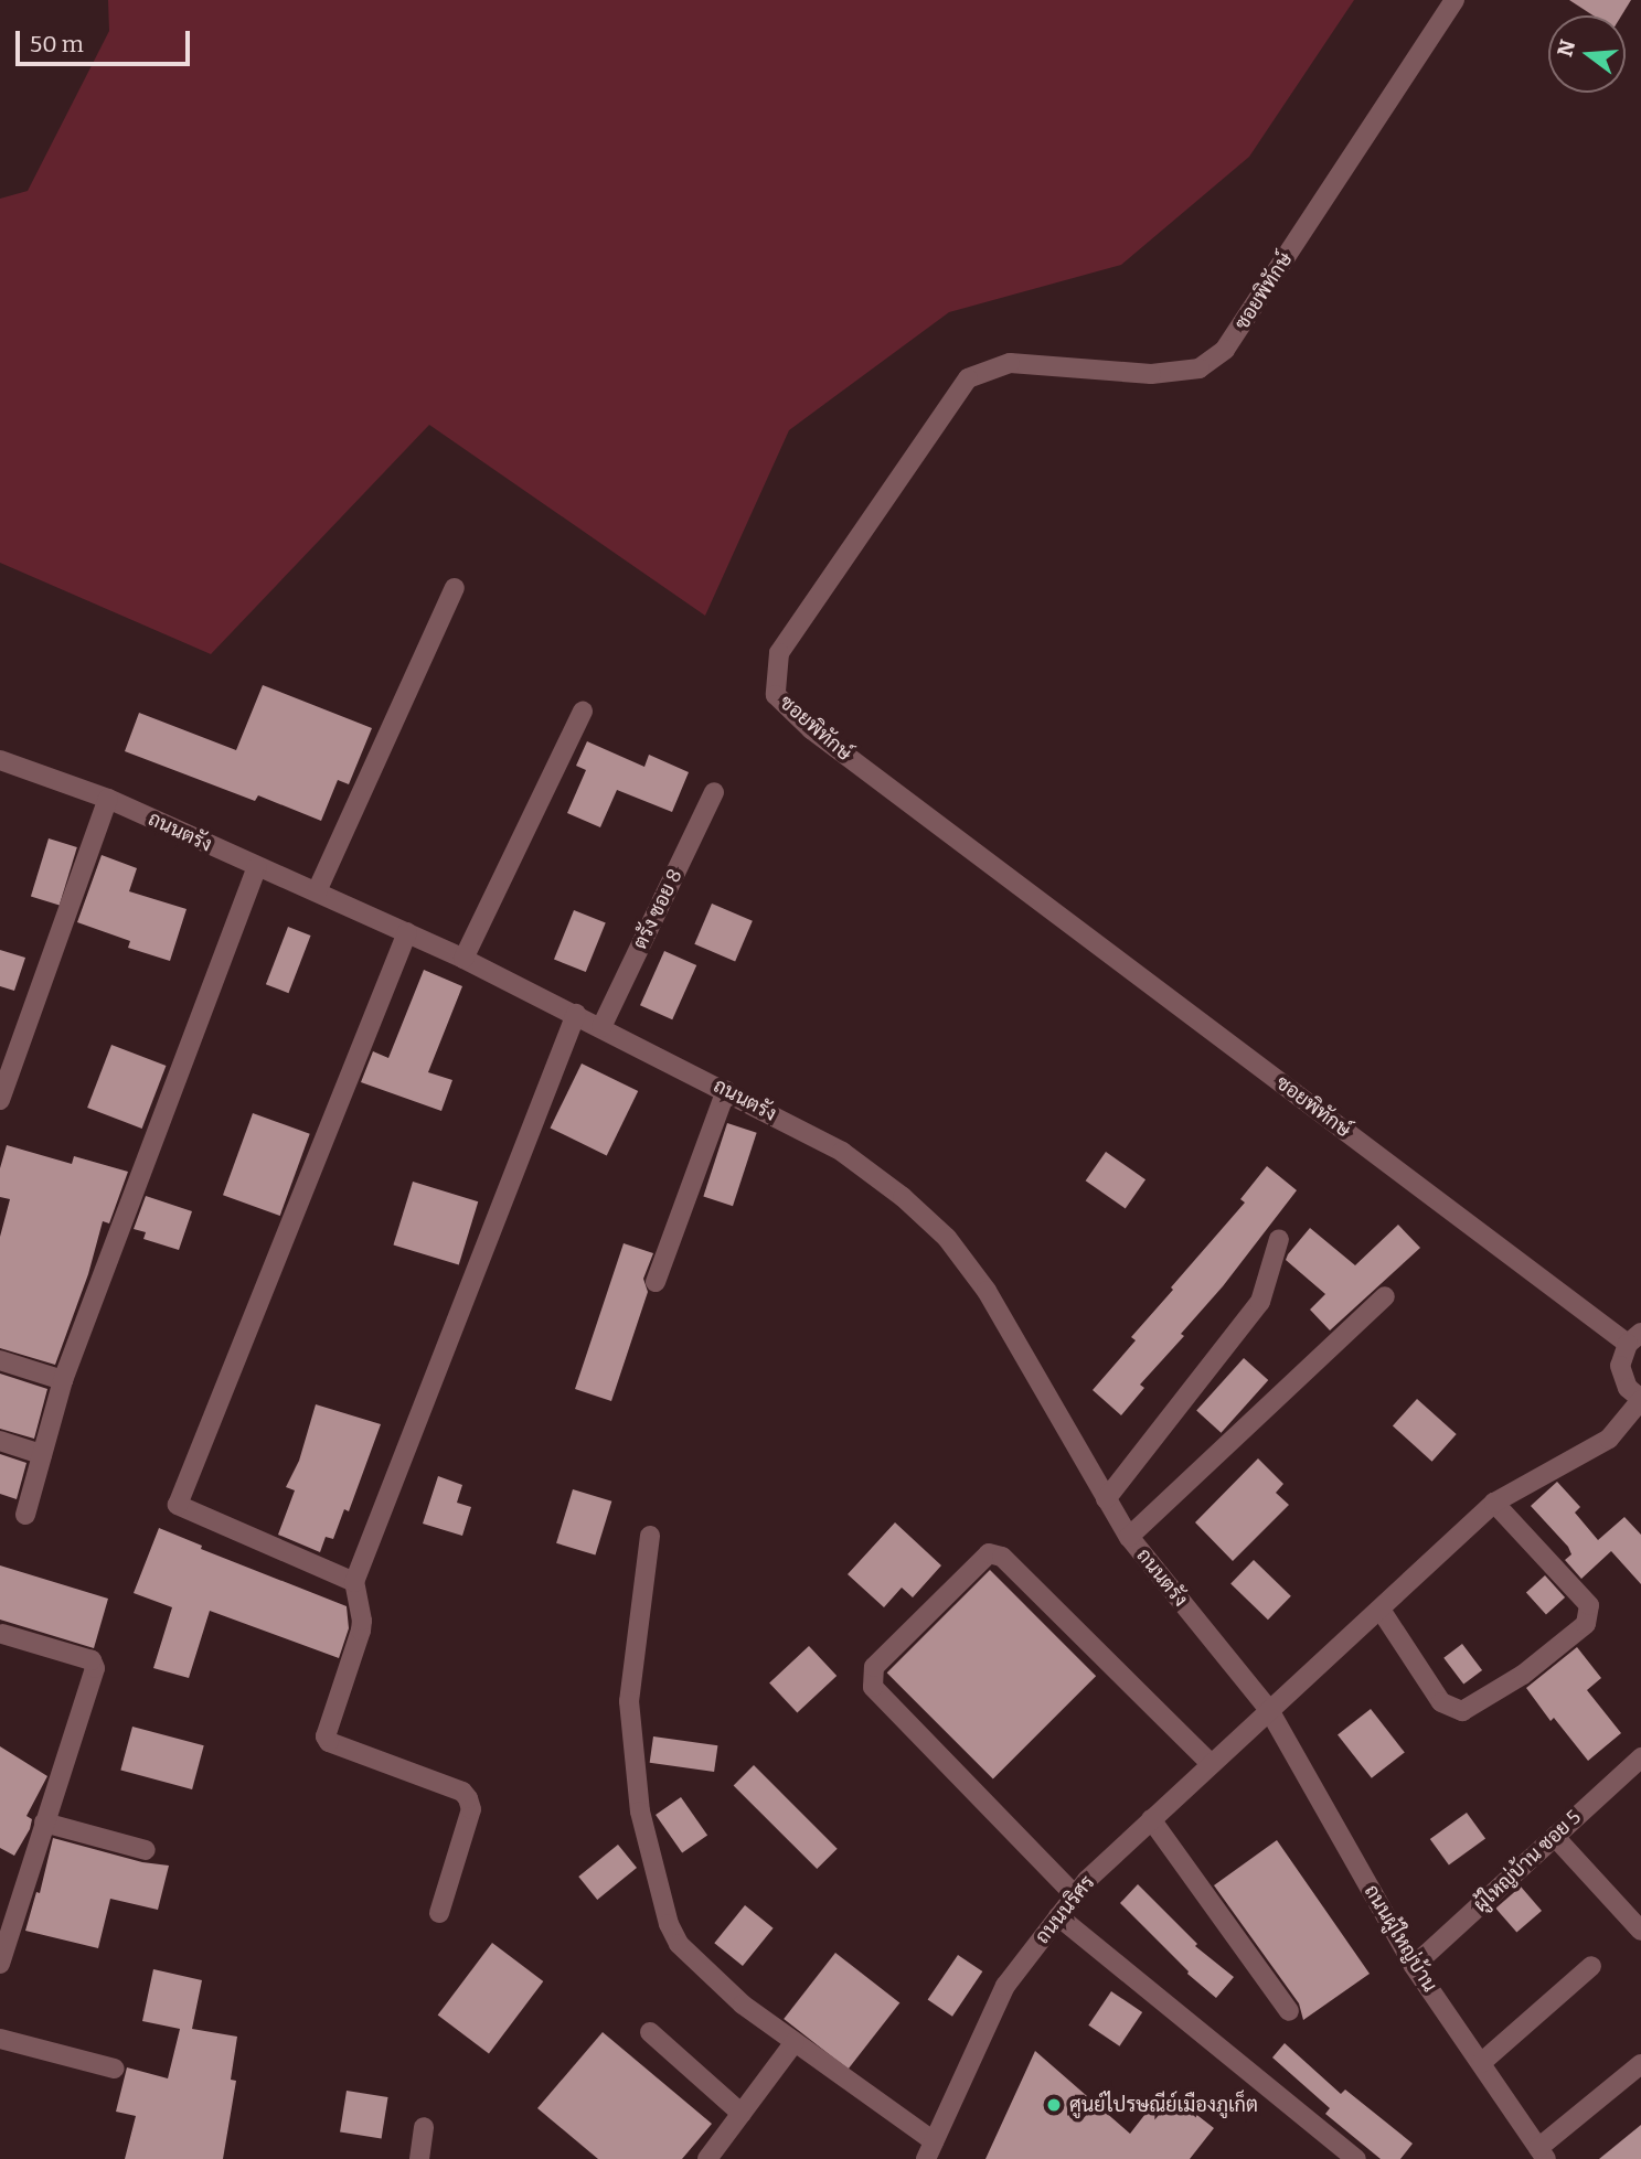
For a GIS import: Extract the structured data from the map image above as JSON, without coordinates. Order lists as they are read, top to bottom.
{
  "streets": {
    "street": [
      "ซอยพิทักษ์",
      "ถนนตรัง",
      "ตรัง ซอย 8",
      "ผู้ใหญ่บ้าน ซอย 5",
      "ถนนนริศร",
      "ถนนผู้ใหญ่บ้าน"
    ]
  },
  "crossings": [
    ["ซอยพิทักษ์", "ถนนตรัง"],
    ["ซอยพิทักษ์", "ถนนนริศร"],
    ["ซอยพิทักษ์", "ถนนผู้ใหญ่บ้าน"],
    ["ถนนตรัง", "ตรัง ซอย 8"],
    ["ถนนตรัง", "ถนนนริศร"],
    ["ถนนตรัง", "ถนนผู้ใหญ่บ้าน"],
    ["ผู้ใหญ่บ้าน ซอย 5", "ถนนผู้ใหญ่บ้าน"],
    ["ถนนนริศร", "ถนนผู้ใหญ่บ้าน"]
  ],
  "places": ["ศูนย์ไปรษณีย์เมืองภูเก็ต"],
  "scale_bar": "50 m",
  "north": "left"
}
